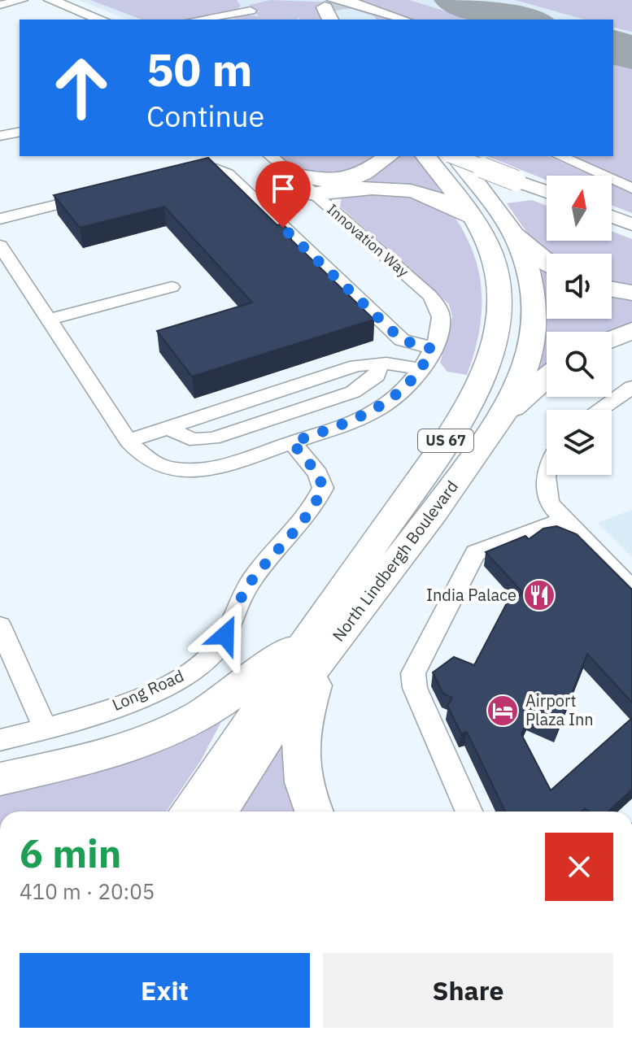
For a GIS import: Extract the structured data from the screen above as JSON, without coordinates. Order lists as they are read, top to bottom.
{
  "streets": {
    "highway": ["US 67", "North Lindbergh Boulevard"],
    "street": ["Innovation Way", "Long Road"]
  },
  "places": {
    "restaurant": ["India Palace"],
    "hotel": ["Airport Plaza Inn"]
  },
  "north": "top",
  "page": {
    "turn": ["50 m", "Continue"],
    "heading": ["6 min", "410 m · 20:05"],
    "buttons": ["Exit", "Share"]
  }
}
